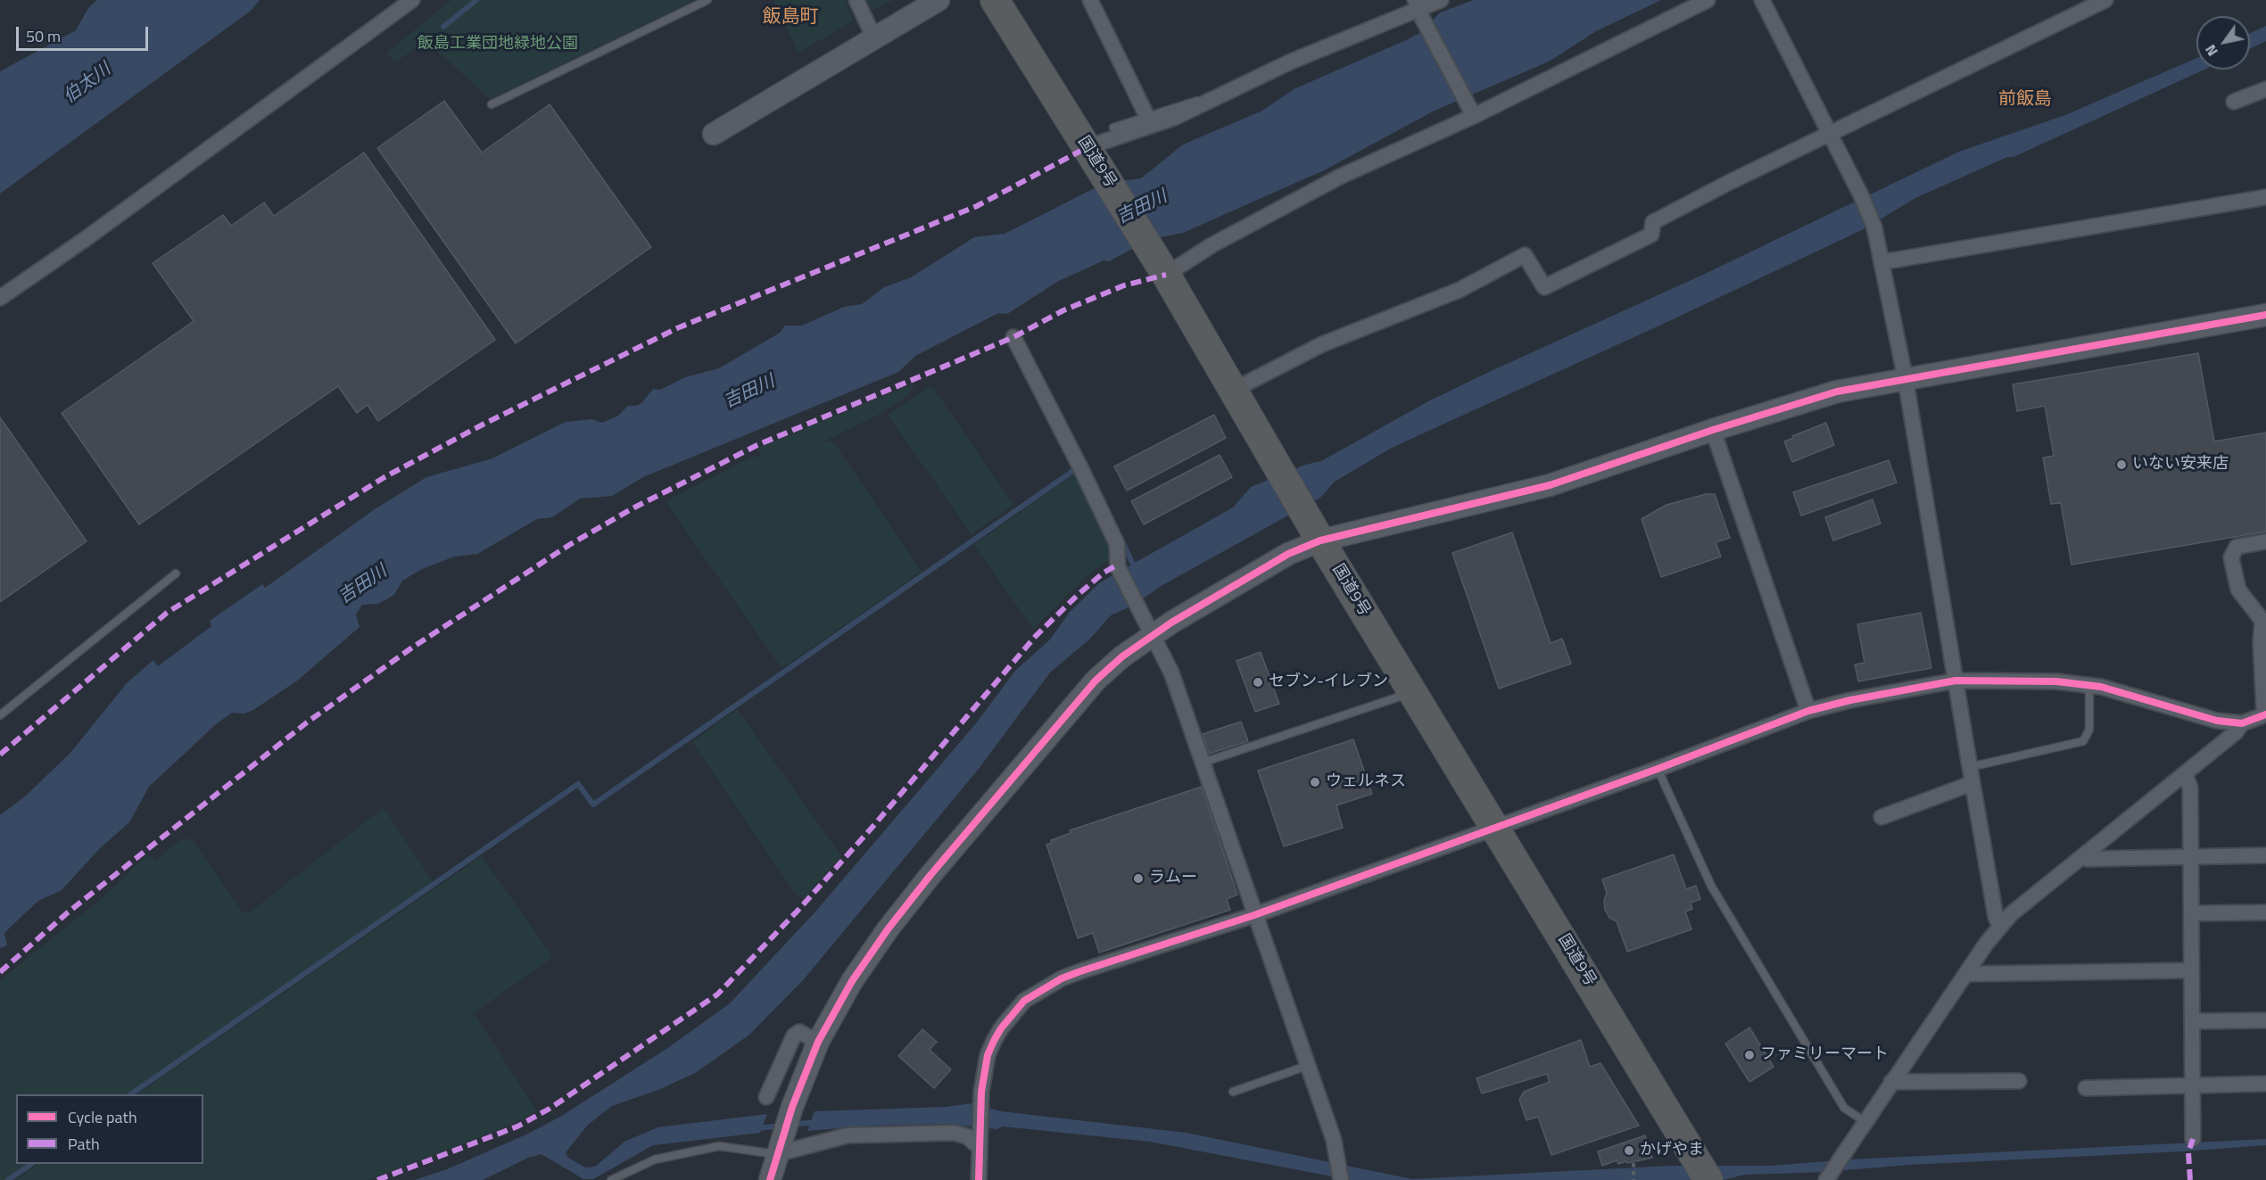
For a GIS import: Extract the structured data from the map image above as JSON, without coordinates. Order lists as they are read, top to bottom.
{
  "streets": {
    "highway": ["国道9号"]
  },
  "districts": ["飯島町", "前飯島"],
  "water": ["伯太川", "吉田川"],
  "parks": ["飯島工業団地緑地公園"],
  "places": [
    "いない安来店",
    "セブン-イレブン",
    "ウェルネス",
    "ラムー",
    "ファミリーマート",
    "かげやま"
  ],
  "legend": ["Cycle path", "Path"],
  "scale_bar": "50 m",
  "north": "bottom left"
}
